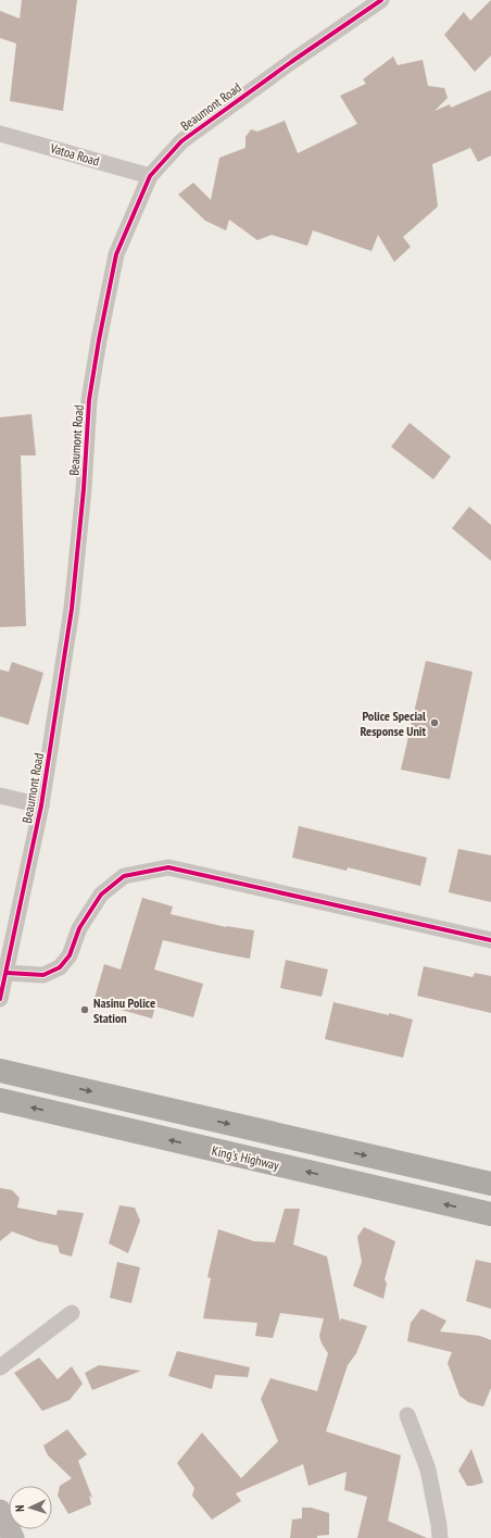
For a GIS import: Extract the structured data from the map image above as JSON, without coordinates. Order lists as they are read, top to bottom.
{
  "streets": {
    "highway": ["King's Highway"],
    "street": ["Beaumont Road", "Vatoa Road"]
  },
  "crossings": [
    ["Beaumont Road", "Vatoa Road"]
  ],
  "places": ["Police Special Response Unit", "Nasinu Police Station"],
  "north": "left"
}
